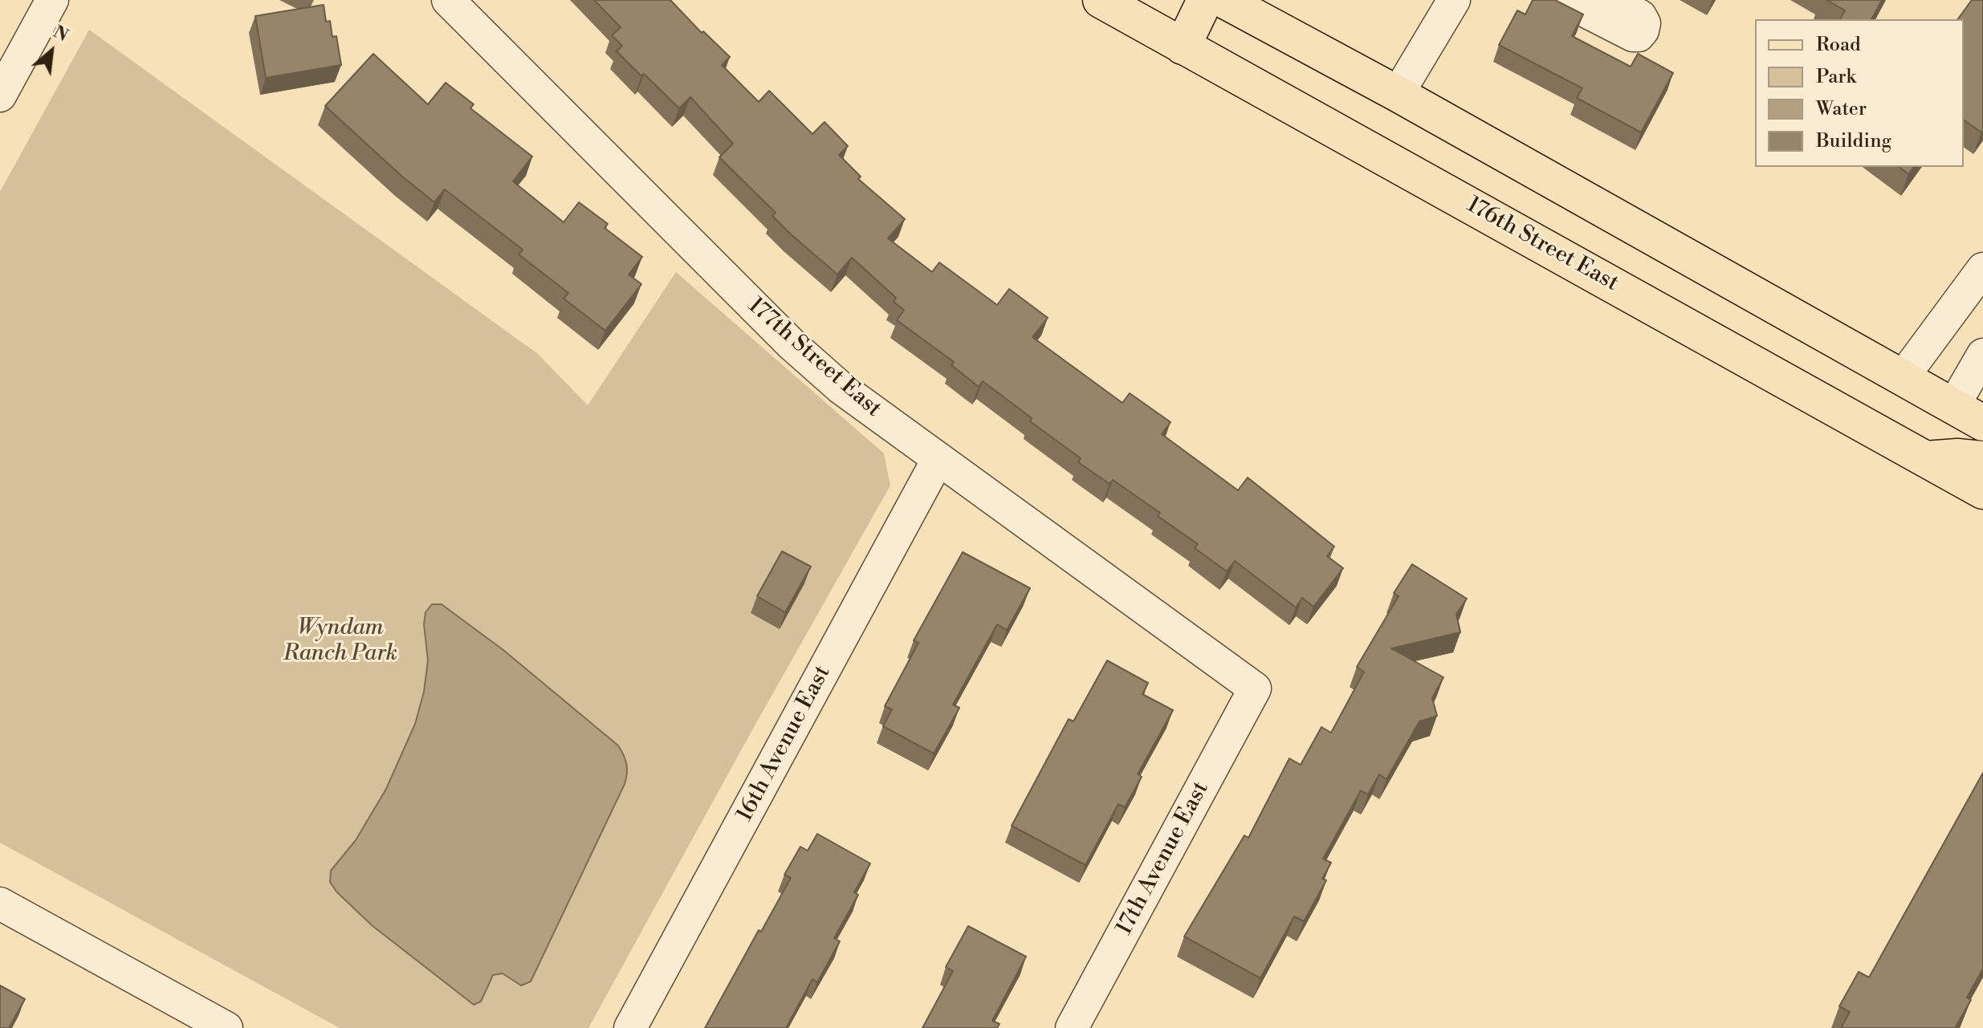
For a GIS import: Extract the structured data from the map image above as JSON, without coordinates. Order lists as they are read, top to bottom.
{
  "streets": {
    "main road": ["176th Street East"],
    "street": ["177th Street East", "16th Avenue East", "17th Avenue East"]
  },
  "crossings": [
    ["177th Street East", "16th Avenue East"],
    ["177th Street East", "17th Avenue East"]
  ],
  "parks": ["Wyndam Ranch Park"],
  "legend": [
    "Road",
    "Park",
    "Water",
    "Building"
  ],
  "north": "top right"
}
